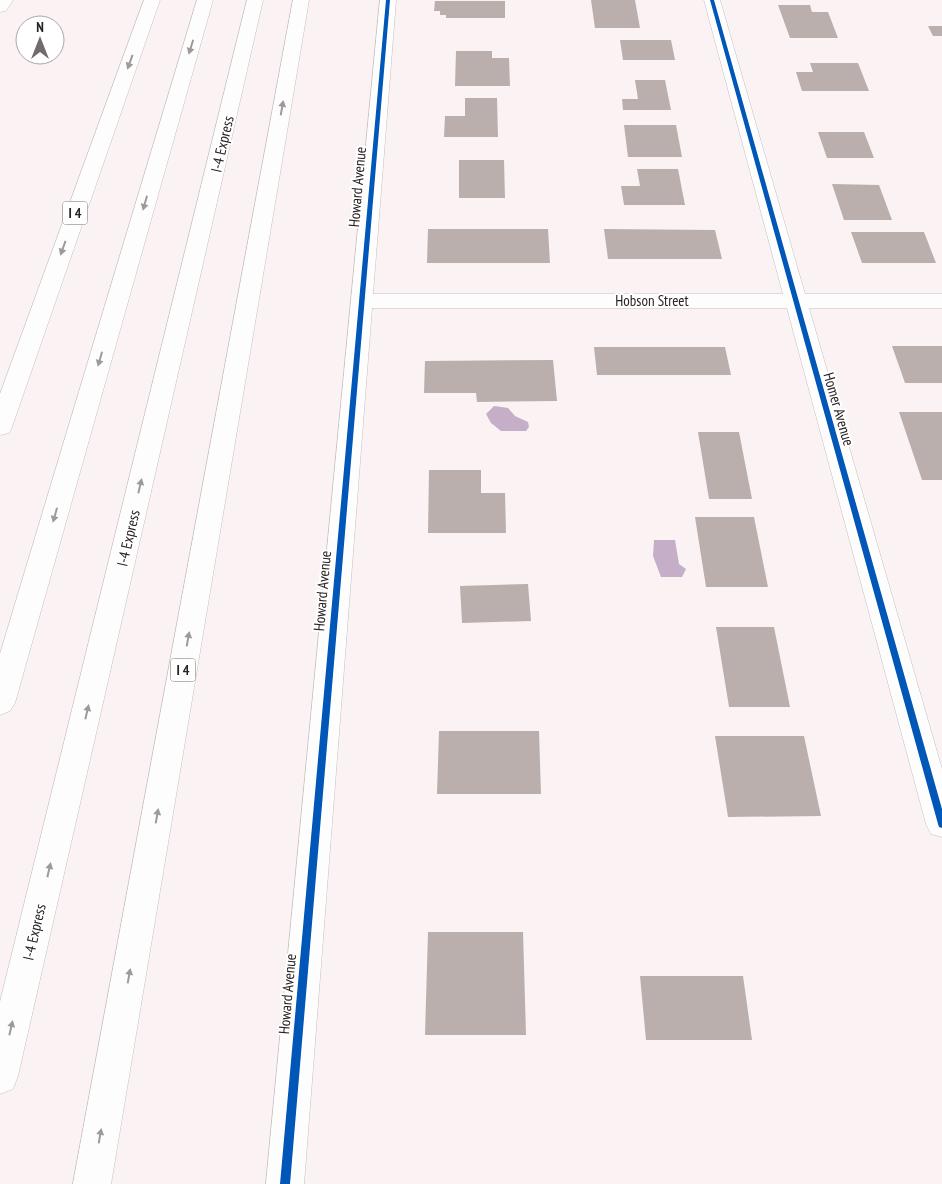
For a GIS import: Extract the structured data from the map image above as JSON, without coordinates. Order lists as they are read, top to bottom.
{
  "streets": {
    "main road": [
      "I-4 Express",
      "Howard Avenue",
      "I 4",
      "Hobson Street",
      "Homer Avenue"
    ]
  },
  "crossings": [
    ["Howard Avenue", "Hobson Street"],
    ["Hobson Street", "Homer Avenue"]
  ],
  "north": "top"
}
